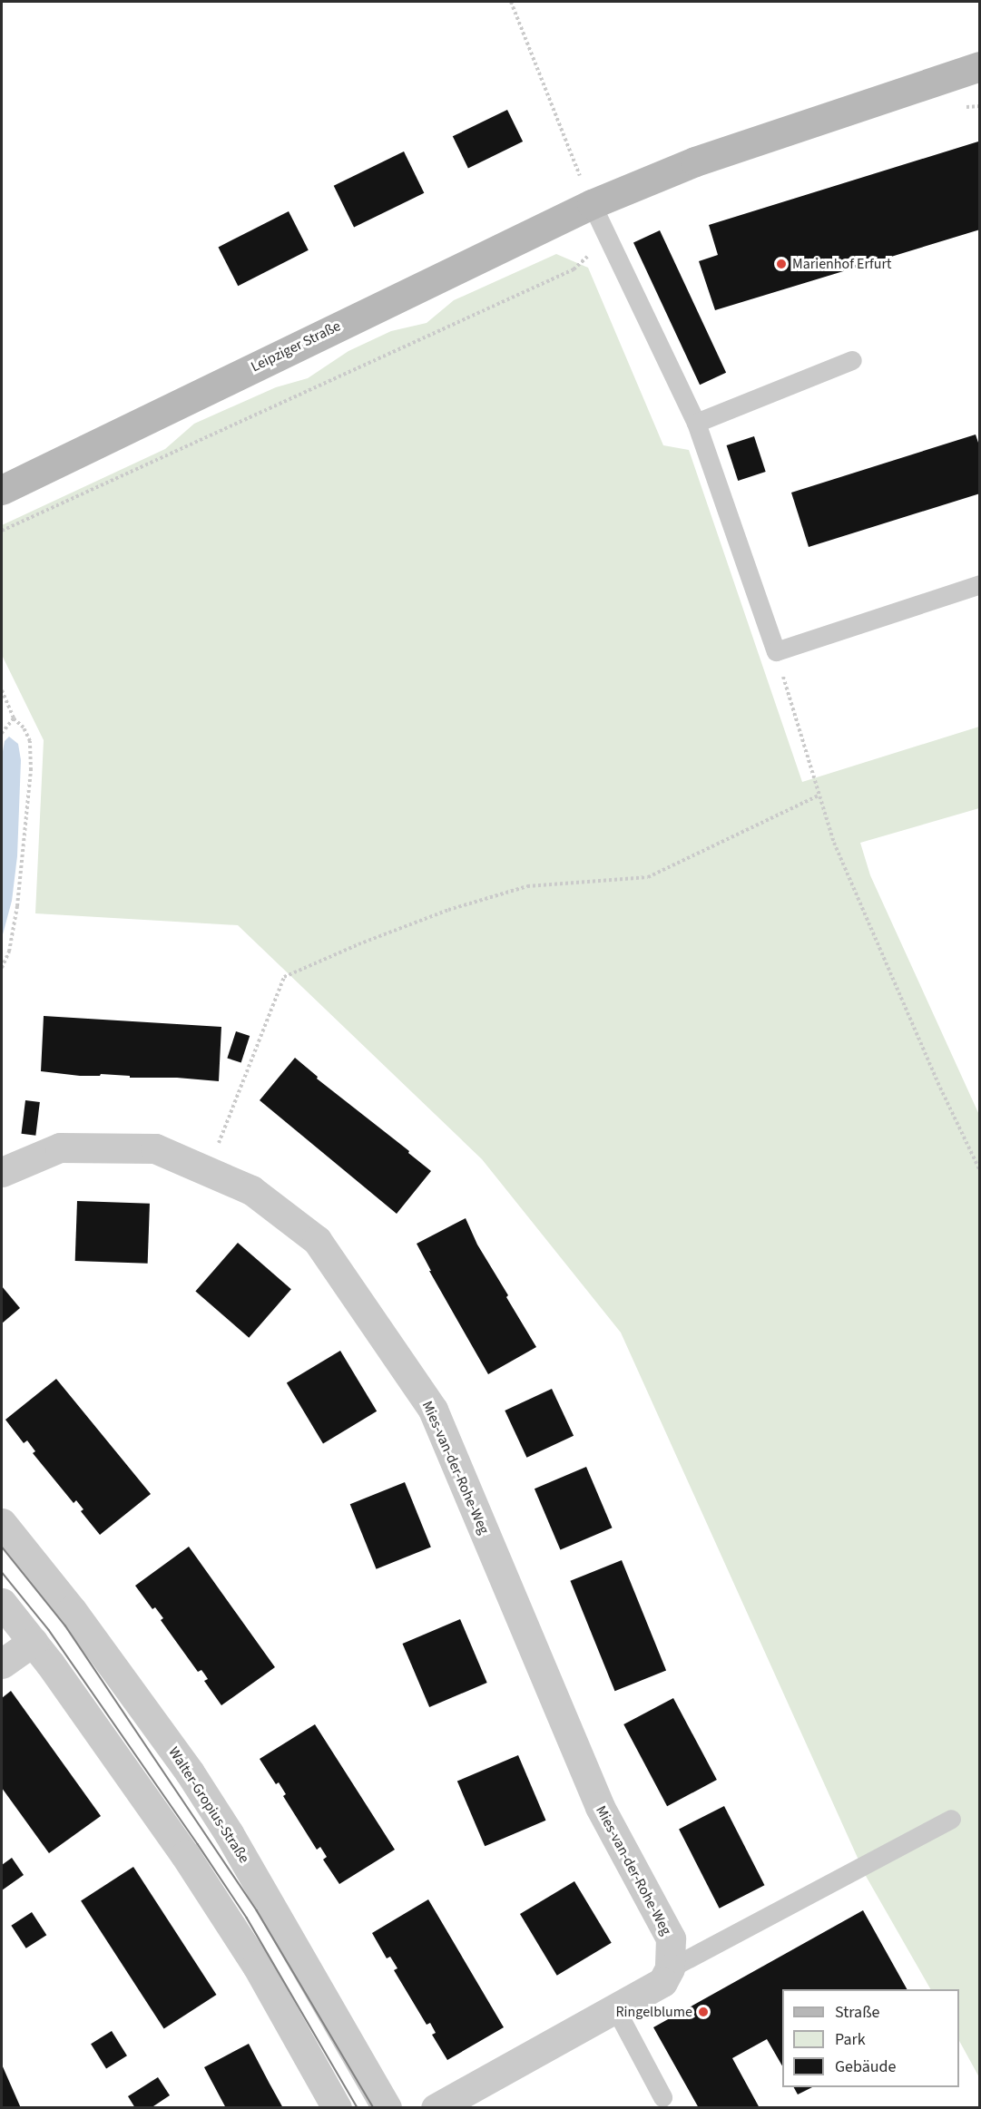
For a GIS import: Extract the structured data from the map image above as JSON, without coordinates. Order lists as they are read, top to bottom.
{
  "streets": {
    "main road": ["Leipziger Straße"],
    "street": ["Mies-van-der-Rohe-Weg", "Walter-Gropius-Straße"]
  },
  "places": ["Marienhof Erfurt", "Ringelblume"],
  "legend": ["Straße", "Park", "Gebäude"]
}
